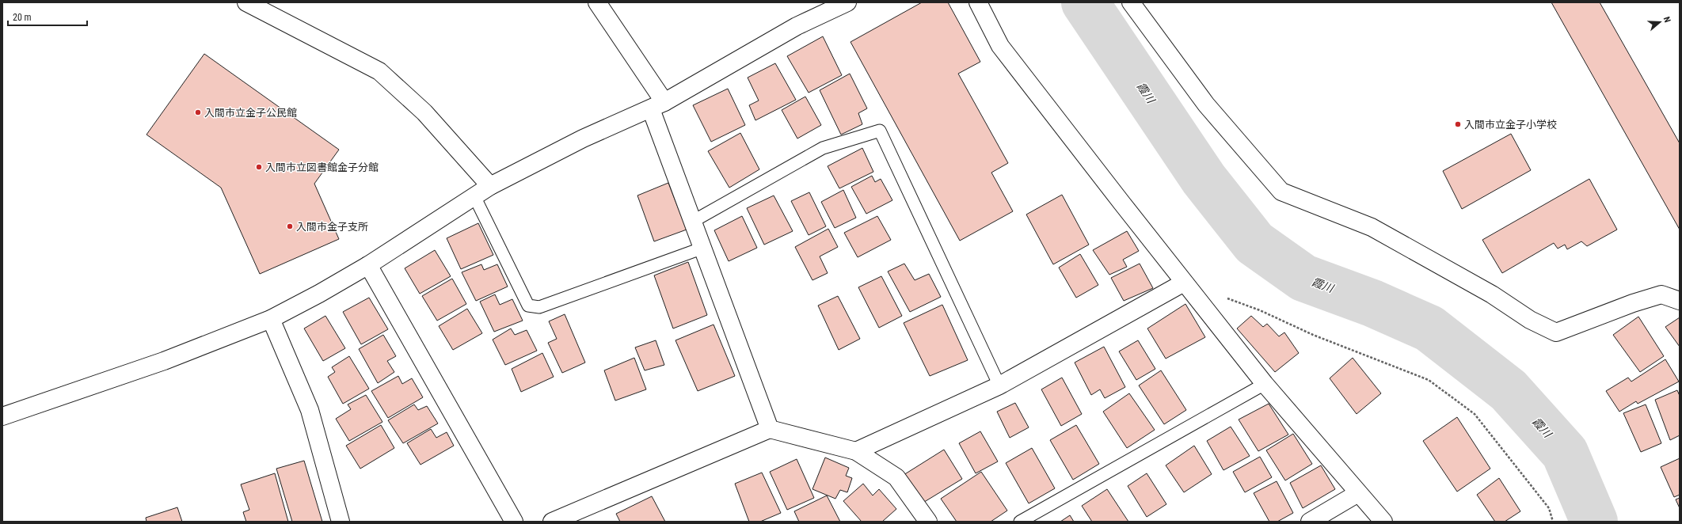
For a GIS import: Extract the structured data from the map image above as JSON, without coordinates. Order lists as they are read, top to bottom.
{
  "water": ["霞川"],
  "places": [
    "入間市立金子公民館",
    "入間市立金子小学校",
    "入間市立図書館金子分館",
    "入間市金子支所"
  ],
  "scale_bar": "20 m",
  "north": "right"
}
